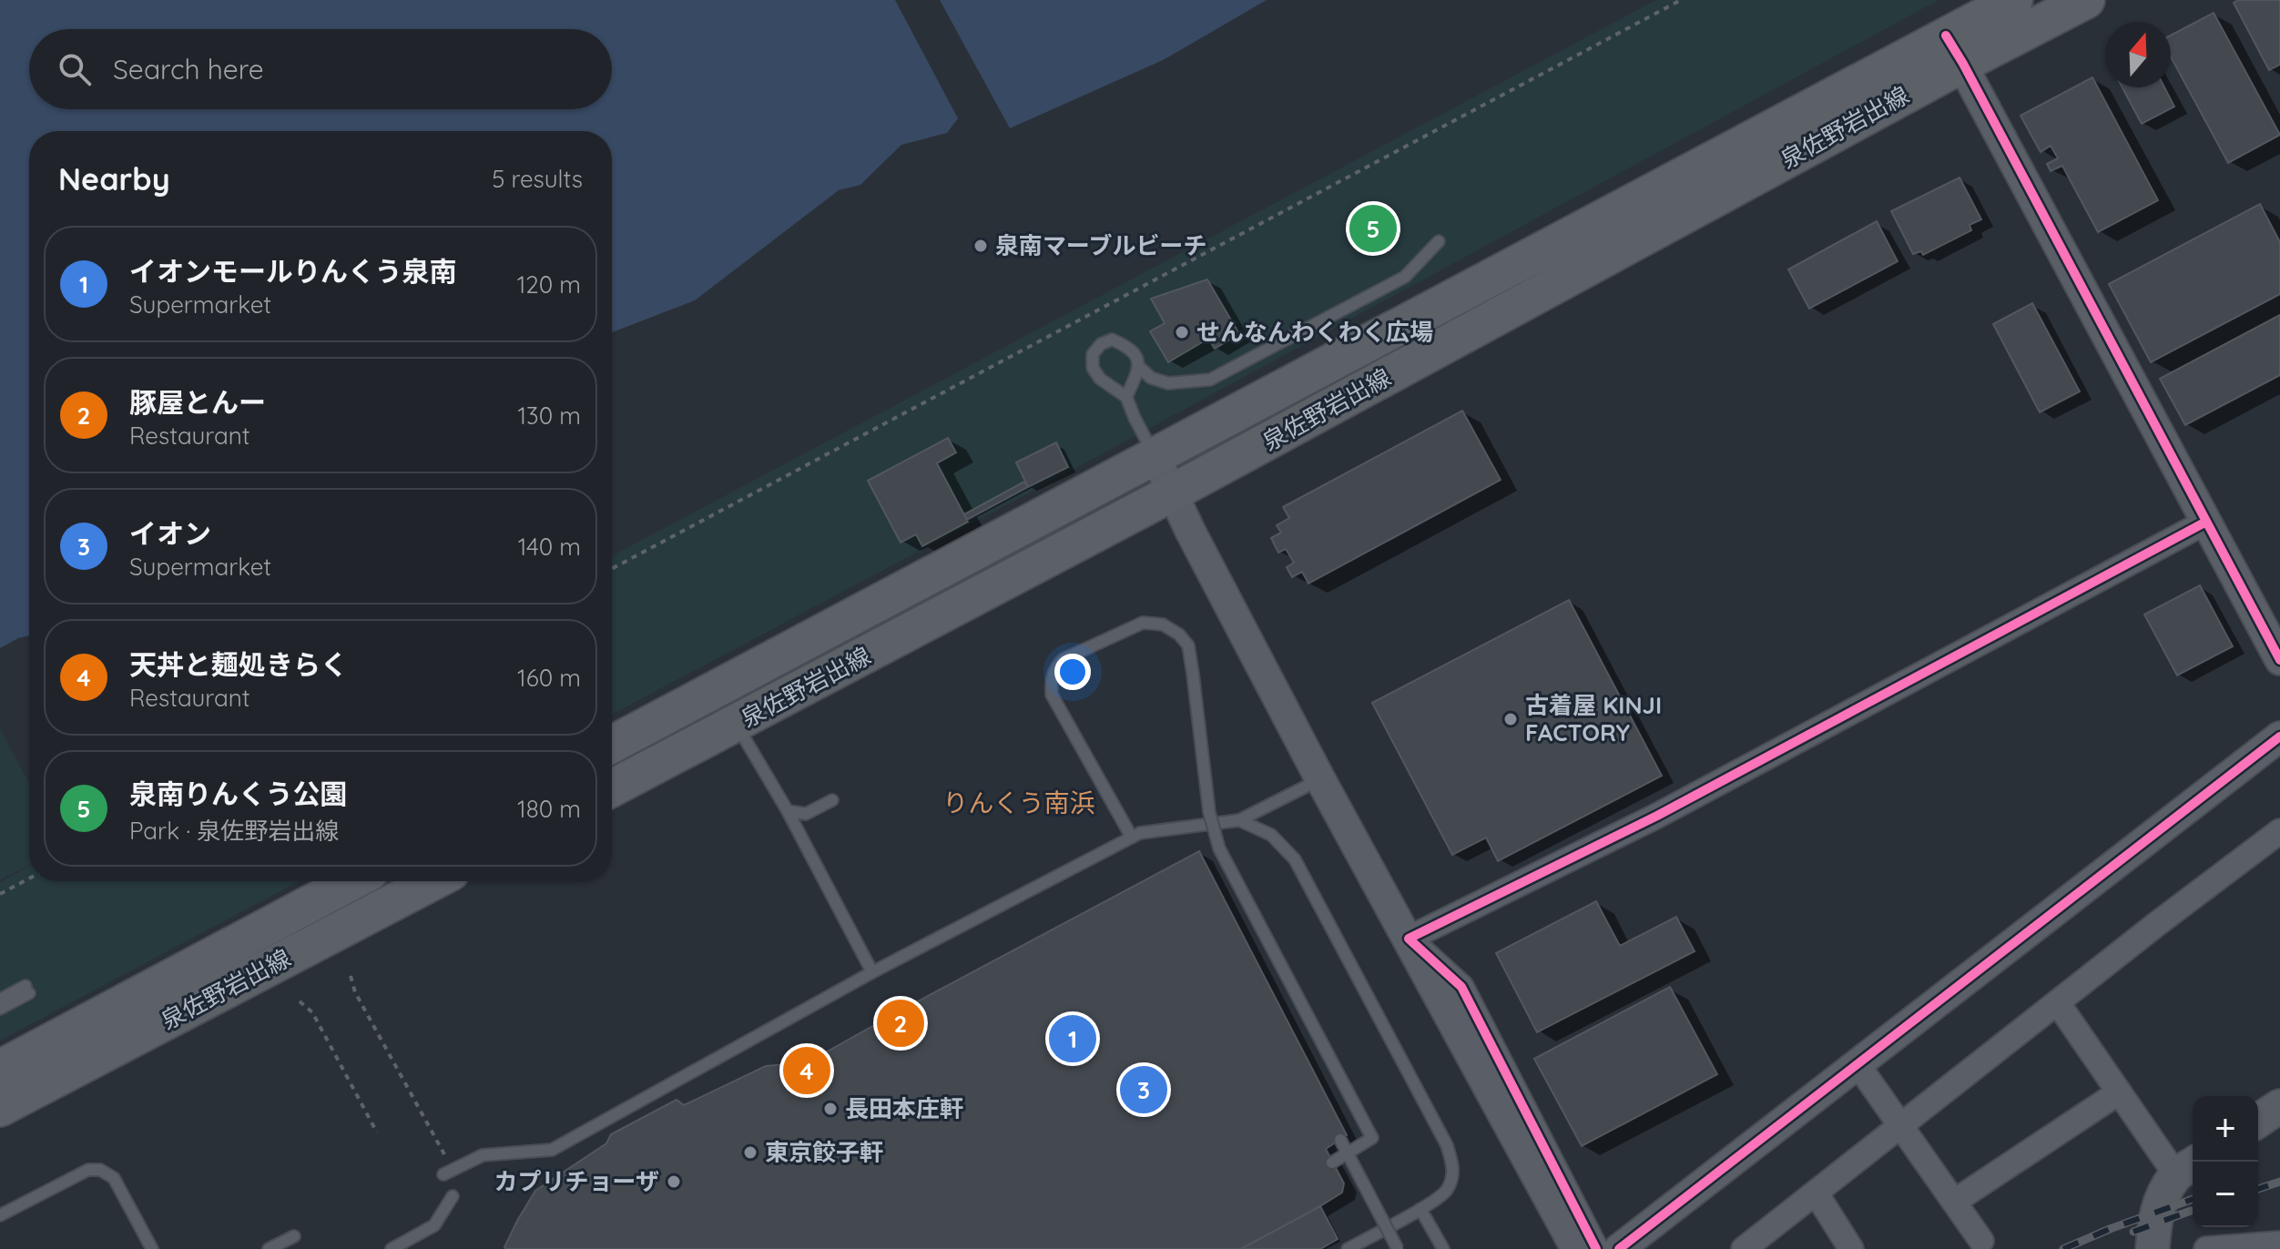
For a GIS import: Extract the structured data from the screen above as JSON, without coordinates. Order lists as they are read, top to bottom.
{
  "streets": {
    "main road": ["泉佐野岩出線"]
  },
  "districts": ["りんくう南浜"],
  "places": [
    "泉南マーブルビーチ",
    "せんなんわくわく広場",
    "古着屋 KINJI FACTORY",
    "長田本庄軒",
    "東京餃子軒",
    "カプリチョーザ"
  ],
  "north": "top",
  "page": {
    "search": "Search here",
    "heading": ["Nearby", "5 results"],
    "pins": [
      "5",
      "2",
      "1",
      "4",
      "3"
    ],
    "list": [
      {
        "mark": "1",
        "name": "イオンモールりんくう泉南",
        "note": "Supermarket",
        "value": "120 m"
      },
      {
        "mark": "2",
        "name": "豚屋とんー",
        "note": "Restaurant",
        "value": "130 m"
      },
      {
        "mark": "3",
        "name": "イオン",
        "note": "Supermarket",
        "value": "140 m"
      },
      {
        "mark": "4",
        "name": "天丼と麺処きらく",
        "note": "Restaurant",
        "value": "160 m"
      },
      {
        "mark": "5",
        "name": "泉南りんくう公園",
        "note": "Park · 泉佐野岩出線",
        "value": "180 m"
      }
    ],
    "map_buttons": ["+", "−"]
  }
}
